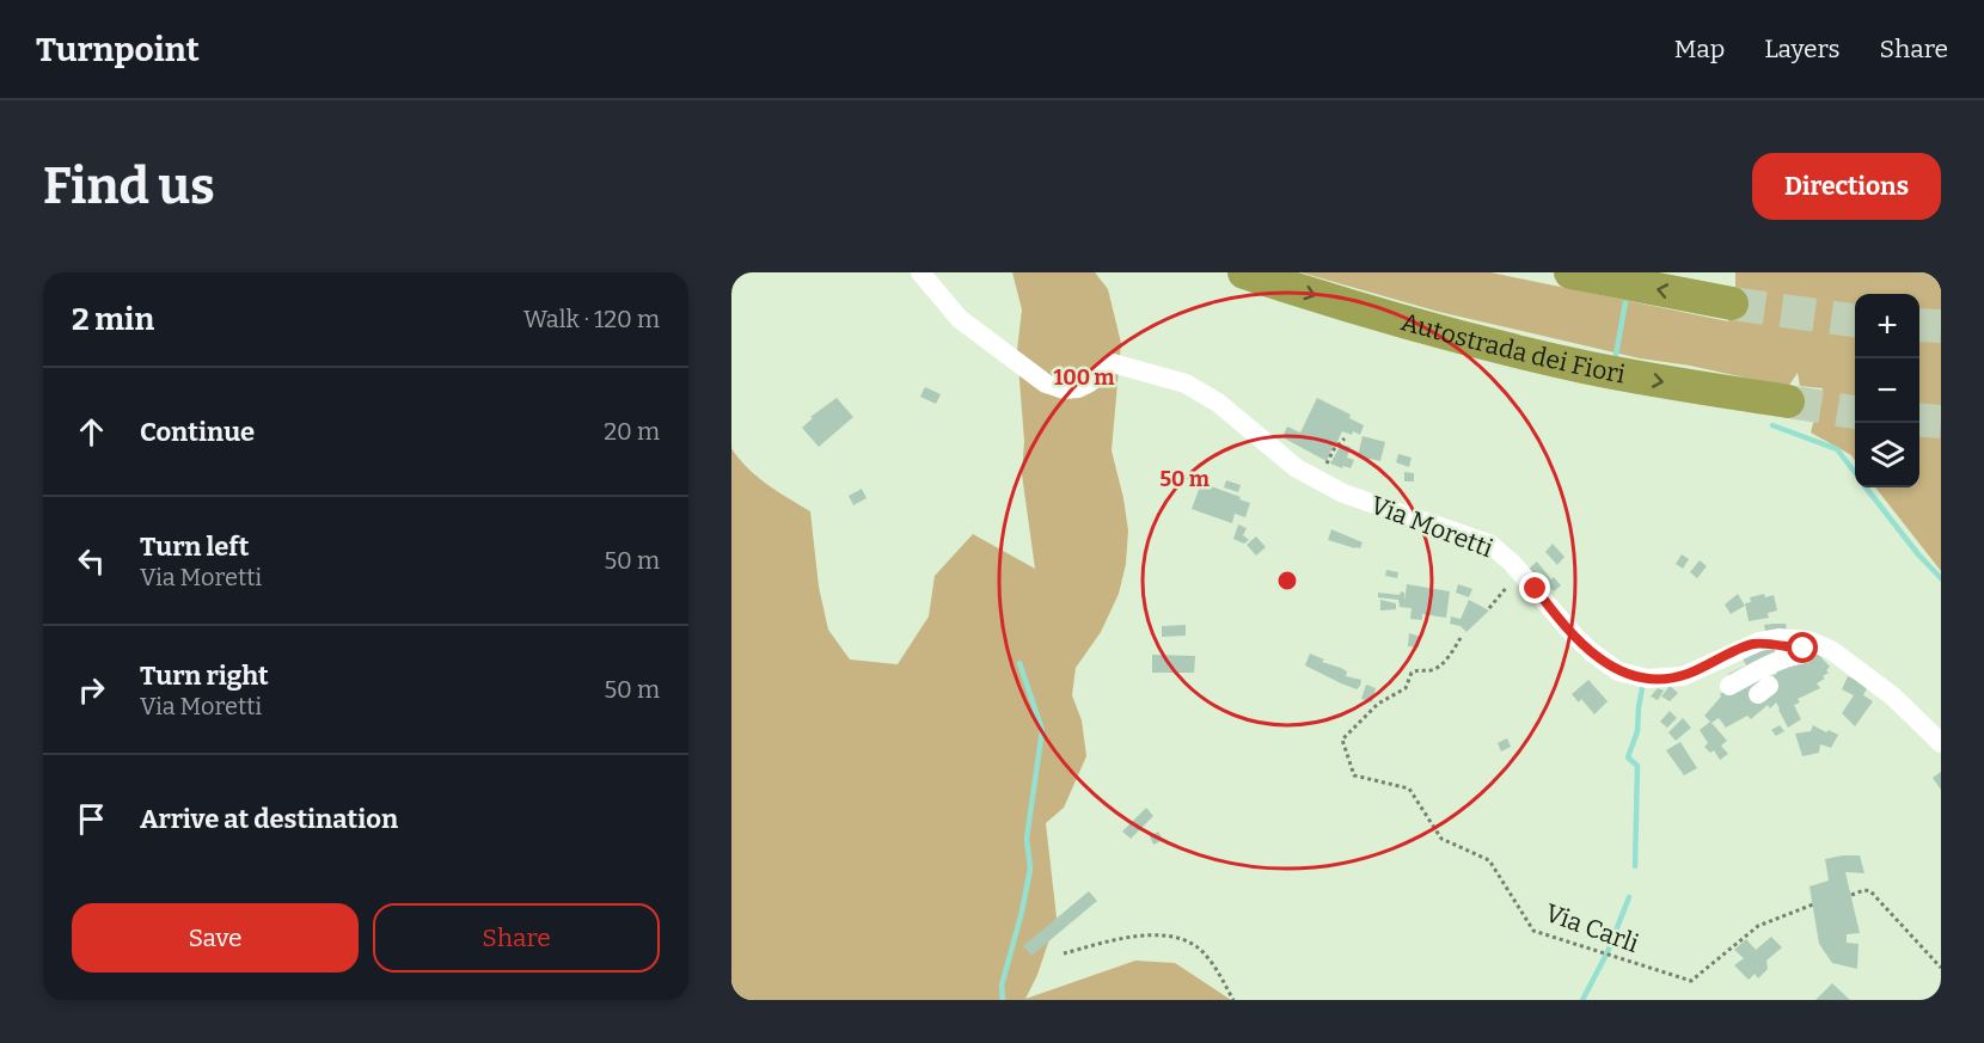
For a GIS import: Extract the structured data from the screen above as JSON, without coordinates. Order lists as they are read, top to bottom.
{
  "streets": {
    "highway": ["Autostrada dei Fiori"],
    "street": ["Via Moretti"],
    "path": ["Via Carli"]
  },
  "one_way": ["Autostrada dei Fiori"],
  "page": {
    "header": "Turnpoint",
    "nav": ["Map", "Layers", "Share"],
    "buttons": [
      "Directions",
      ["Save", "Share"]
    ],
    "title": "Find us",
    "heading": ["2 min", "Walk · 120 m"],
    "map_buttons": ["+", "−"],
    "list": [
      ["Continue", "20 m"],
      ["Turn left", "Via Moretti", "50 m"],
      ["Turn right", "Via Moretti", "50 m"],
      "Arrive at destination"
    ]
  },
  "rings": ["100 m", "50 m"]
}
